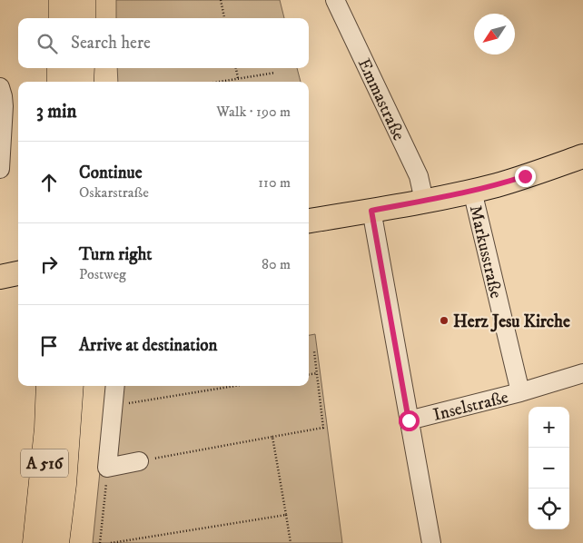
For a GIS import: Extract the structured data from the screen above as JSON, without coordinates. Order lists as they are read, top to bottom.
{
  "streets": {
    "highway": ["A 516"],
    "street": ["Emmastraße", "Markusstraße", "Inselstraße"]
  },
  "crossings": [
    ["Markusstraße", "Inselstraße"]
  ],
  "places": ["Herz Jesu Kirche"],
  "north": "bottom left",
  "page": {
    "search": "Search here",
    "heading": ["3 min", "Walk · 190 m"],
    "list": [
      ["Continue", "Oskarstraße", "110 m"],
      ["Turn right", "Postweg", "80 m"],
      "Arrive at destination"
    ],
    "map_buttons": ["+", "−"]
  }
}
